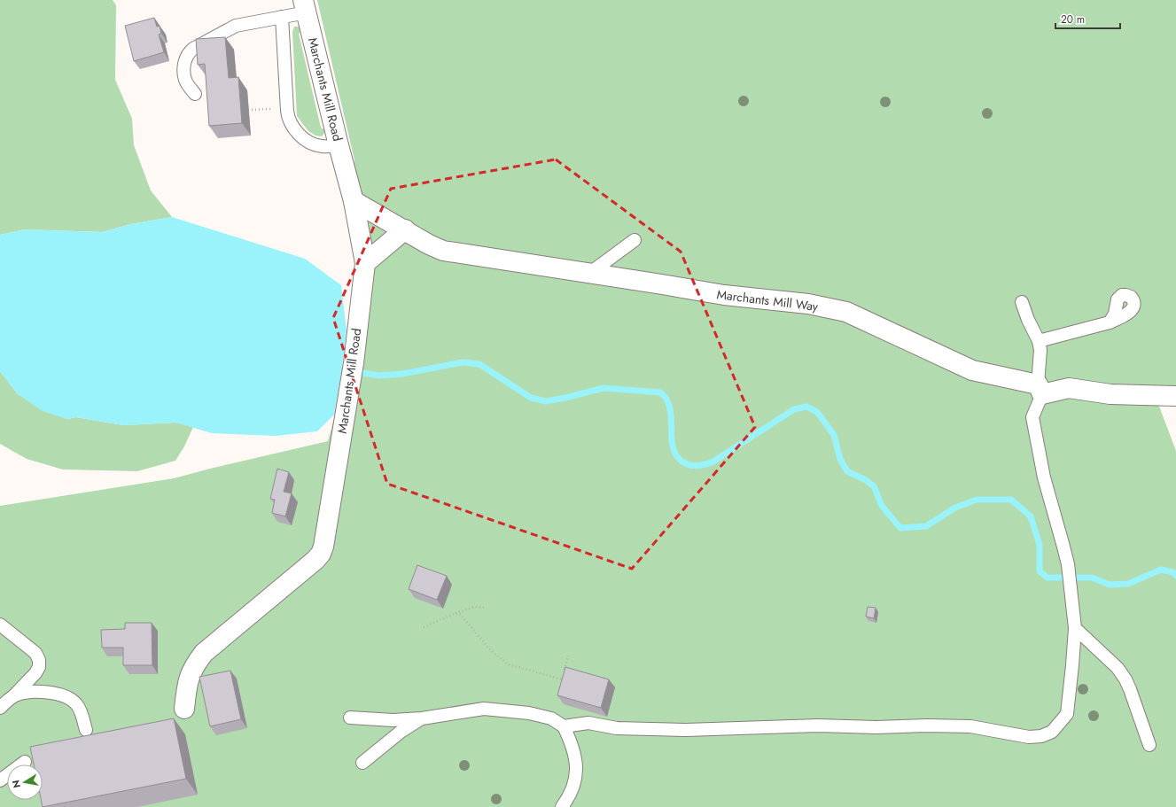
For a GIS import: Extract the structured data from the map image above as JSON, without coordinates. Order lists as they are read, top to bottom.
{
  "streets": {
    "street": ["Marchants Mill Road", "Marchants Mill Way"]
  },
  "crossings": [
    ["Marchants Mill Road", "Marchants Mill Way"]
  ],
  "scale_bar": "20 m",
  "north": "left"
}
